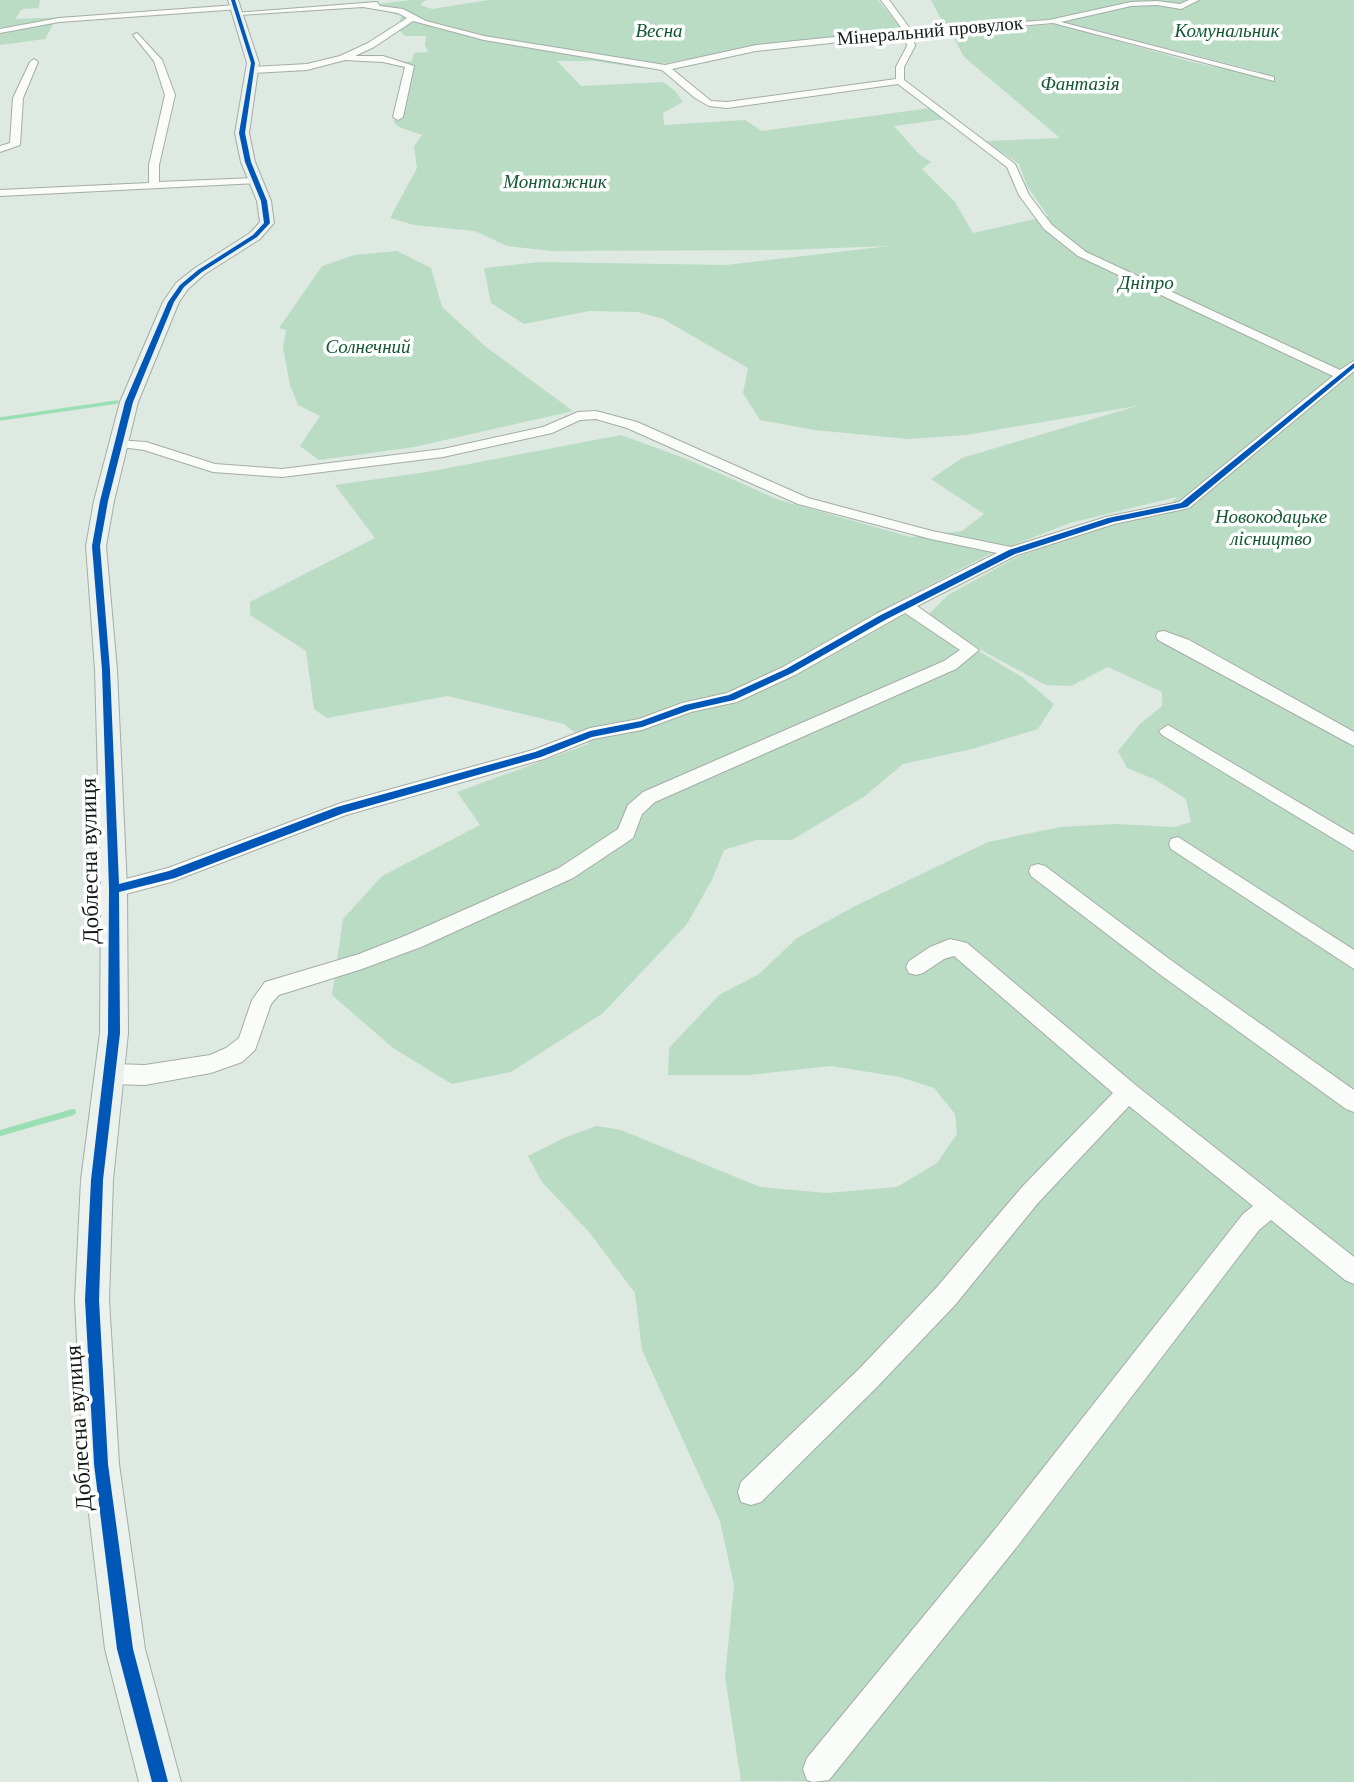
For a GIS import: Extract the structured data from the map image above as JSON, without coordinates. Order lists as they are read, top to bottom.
{
  "streets": {
    "street": ["Мінеральний провулок", "Доблесна вулиця"]
  },
  "parks": [
    "Весна",
    "Комунальник",
    "Фантазія",
    "Монтажник",
    "Дніпро",
    "Солнечний",
    "Новокодацьке лісництво"
  ]
}
